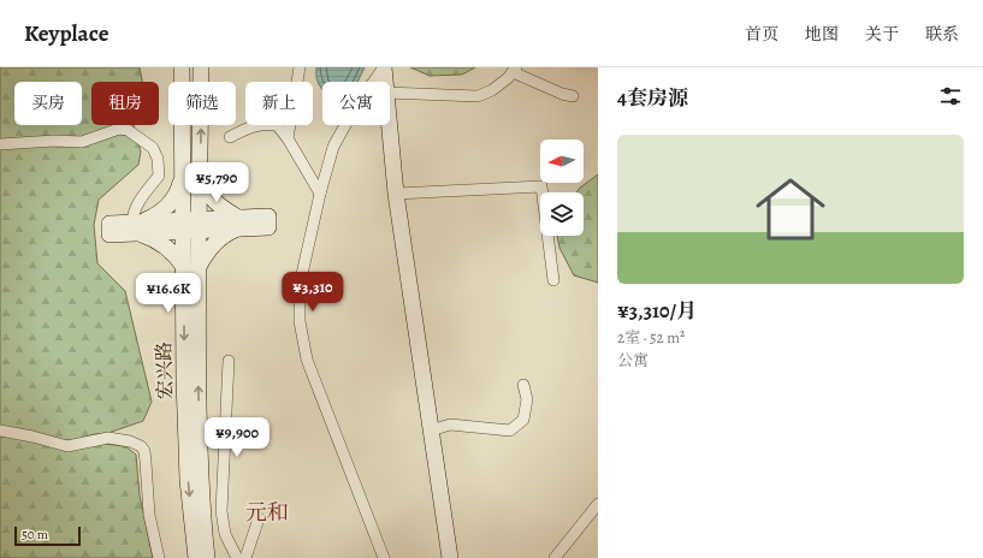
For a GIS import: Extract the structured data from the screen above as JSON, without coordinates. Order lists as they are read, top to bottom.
{
  "streets": {
    "street": ["宏兴路"]
  },
  "districts": ["元和"],
  "scale_bar": "50 m",
  "north": "left",
  "page": {
    "header": "Keyplace",
    "nav": [
      "首页",
      "地图",
      "关于",
      "联系"
    ],
    "heading": "4套房源",
    "chip": [
      "买房",
      "租房",
      "筛选",
      "新上",
      "公寓"
    ],
    "list": [
      {
        "name": "¥3,310/月",
        "note": "2室 · 52 m² · 公寓"
      }
    ],
    "price": [
      "¥5,790",
      "¥3,310",
      "¥16.6K",
      "¥9,900"
    ],
    "scale": "50 m"
  }
}
